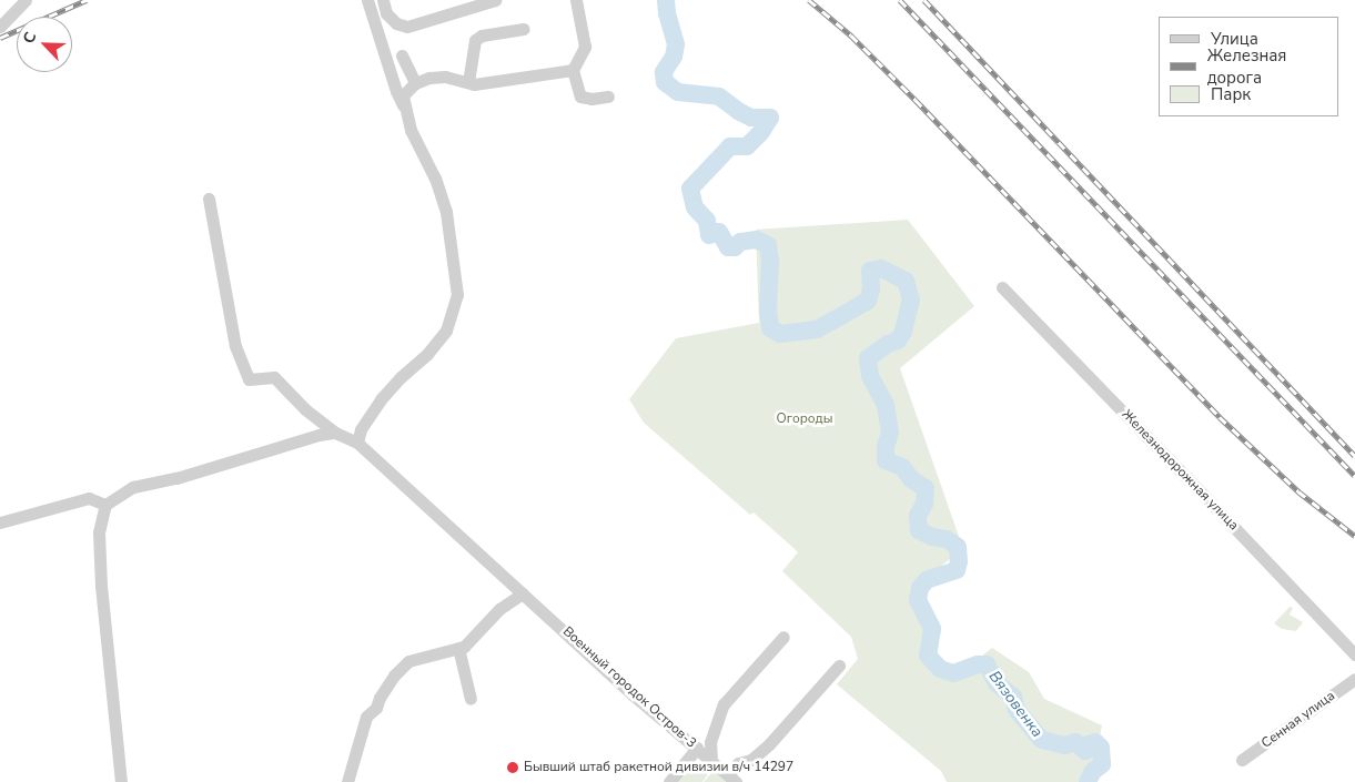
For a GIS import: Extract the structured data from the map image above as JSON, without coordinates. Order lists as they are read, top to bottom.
{
  "streets": {
    "street": ["Железнодорожная улица", "Военный городок Остров-3", "Сенная улица"]
  },
  "water": ["Вязовенка"],
  "parks": ["Огороды"],
  "places": ["Бывший штаб ракетной дивизии в/ч 14297"],
  "legend": ["Улица", "Железная дорога", "Парк"],
  "north": "top left"
}
